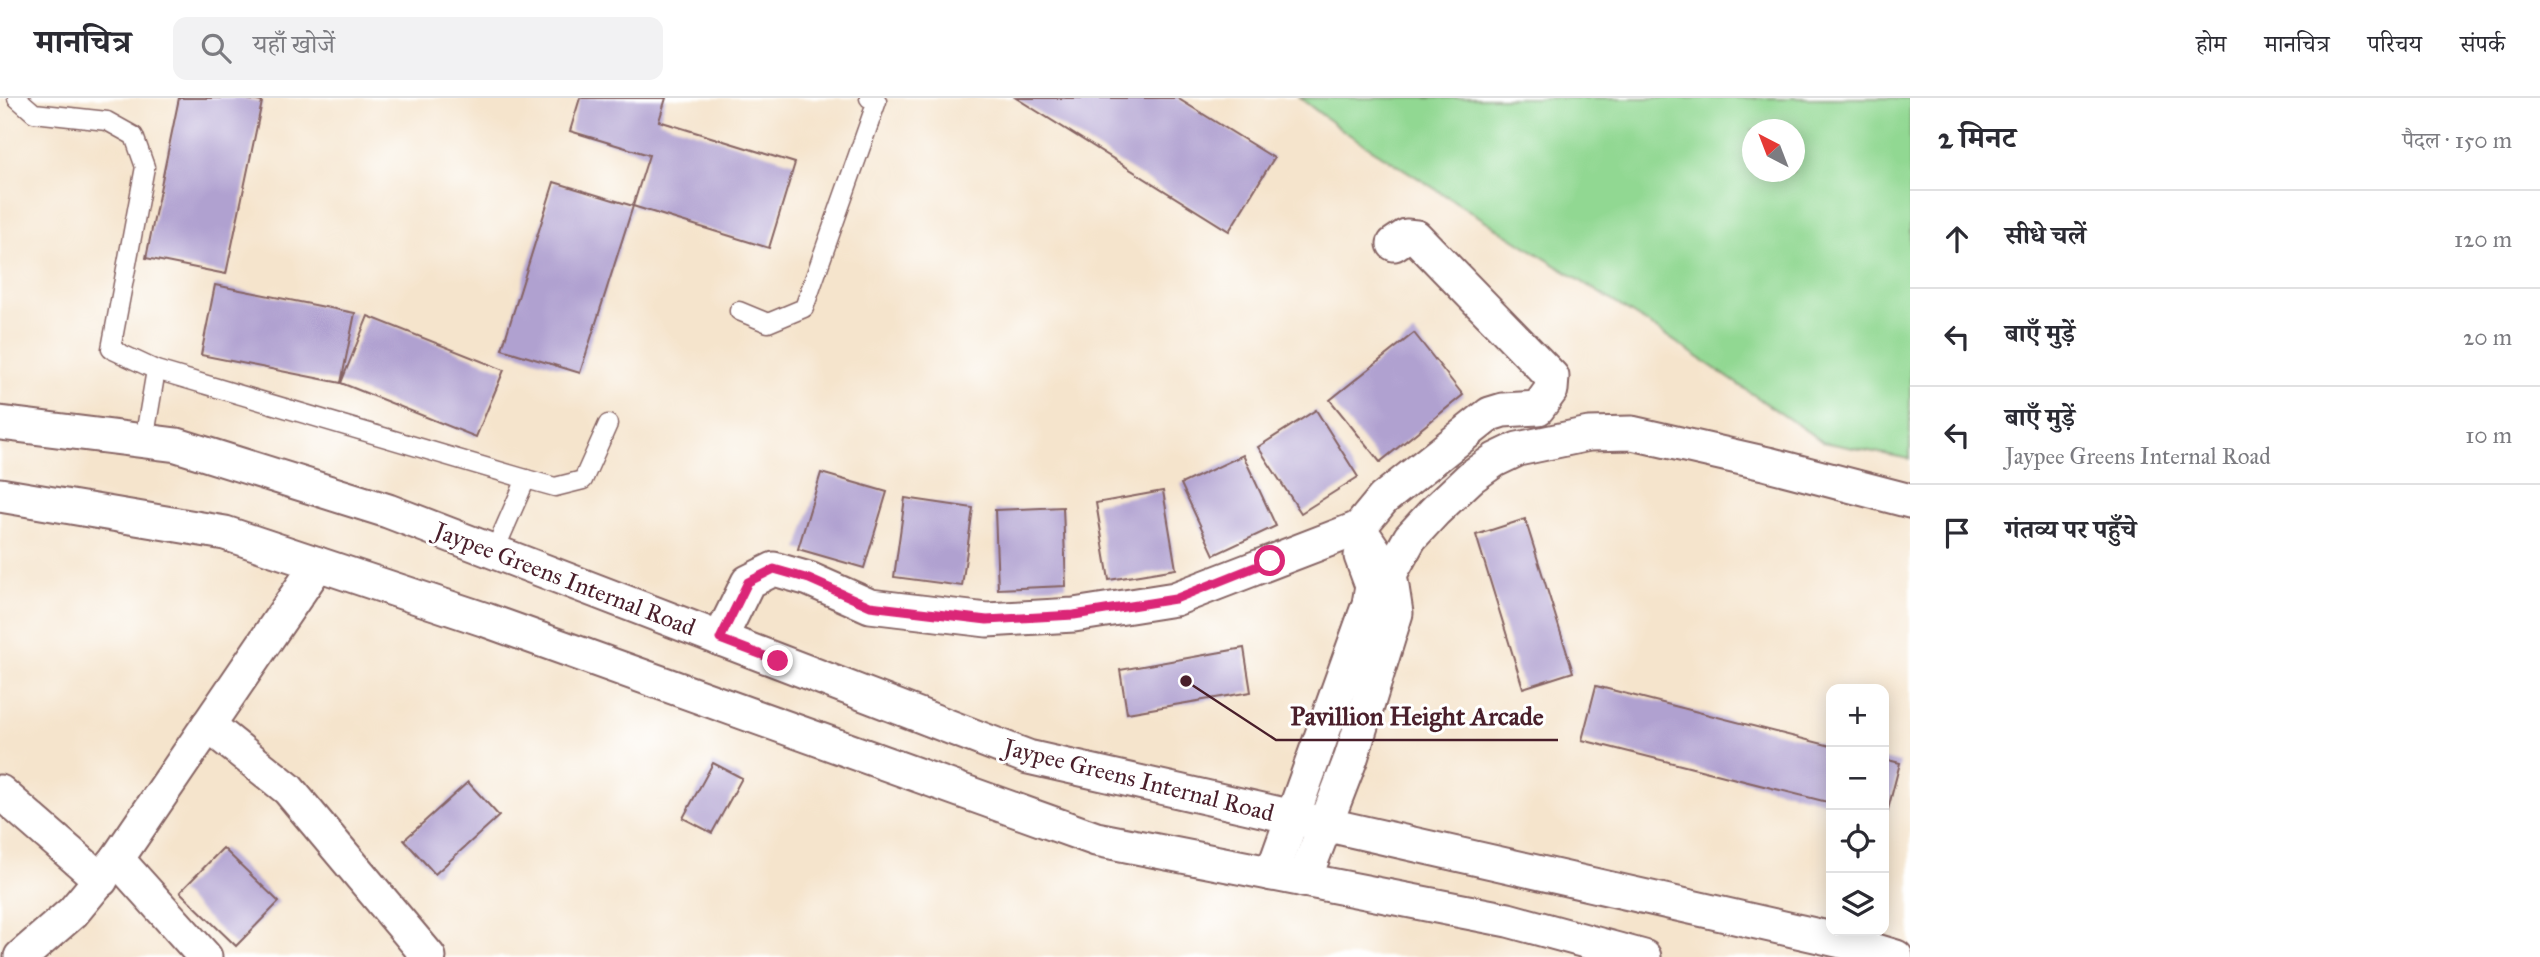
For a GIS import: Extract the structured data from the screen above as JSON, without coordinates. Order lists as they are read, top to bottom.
{
  "streets": {
    "street": ["Jaypee Greens Internal Road"]
  },
  "places": ["Pavillion Height Arcade"],
  "north": "top left",
  "page": {
    "header": "मानचित्र",
    "search": "यहाँ खोजें",
    "nav": [
      "होम",
      "मानचित्र",
      "परिचय",
      "संपर्क"
    ],
    "heading": ["2 मिनट", "पैदल · 150 m"],
    "list": [
      ["सीधे चलें", "120 m"],
      ["बाएँ मुड़ें", "20 m"],
      ["बाएँ मुड़ें", "Jaypee Greens Internal Road", "10 m"],
      "गंतव्य पर पहुँचे"
    ],
    "map_buttons": ["+", "−"]
  }
}
